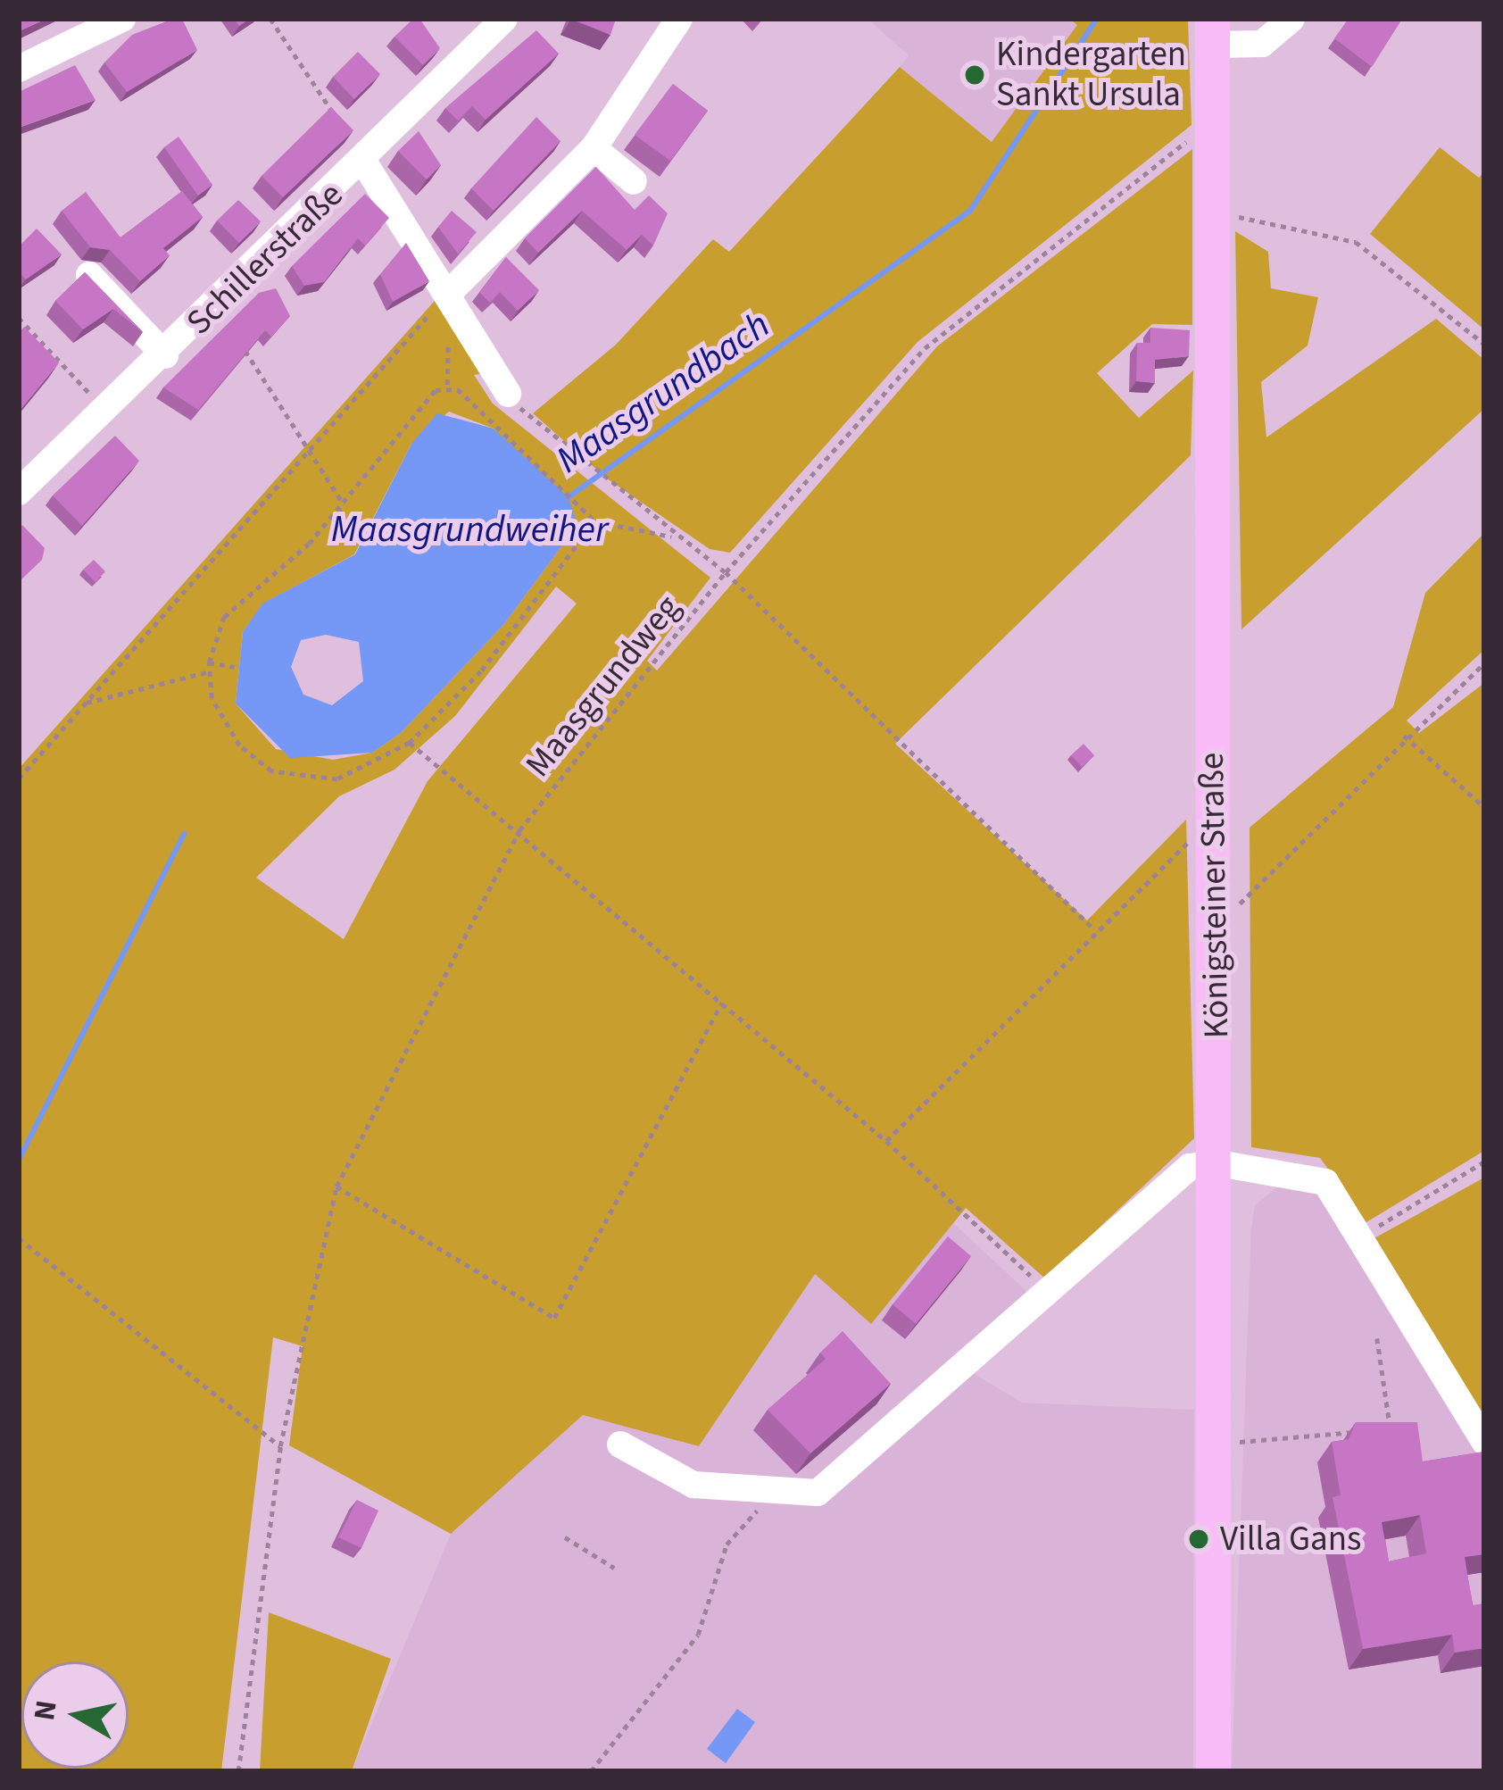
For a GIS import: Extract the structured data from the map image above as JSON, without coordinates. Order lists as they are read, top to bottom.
{
  "streets": {
    "main road": ["Königsteiner Straße"],
    "street": ["Schillerstraße"],
    "path": ["Maasgrundweg"]
  },
  "crossings": [
    ["Maasgrundweg", "Königsteiner Straße"]
  ],
  "water": ["Maasgrundbach", "Maasgrundweiher"],
  "places": ["Kindergarten Sankt Ursula", "Villa Gans"],
  "north": "left"
}
